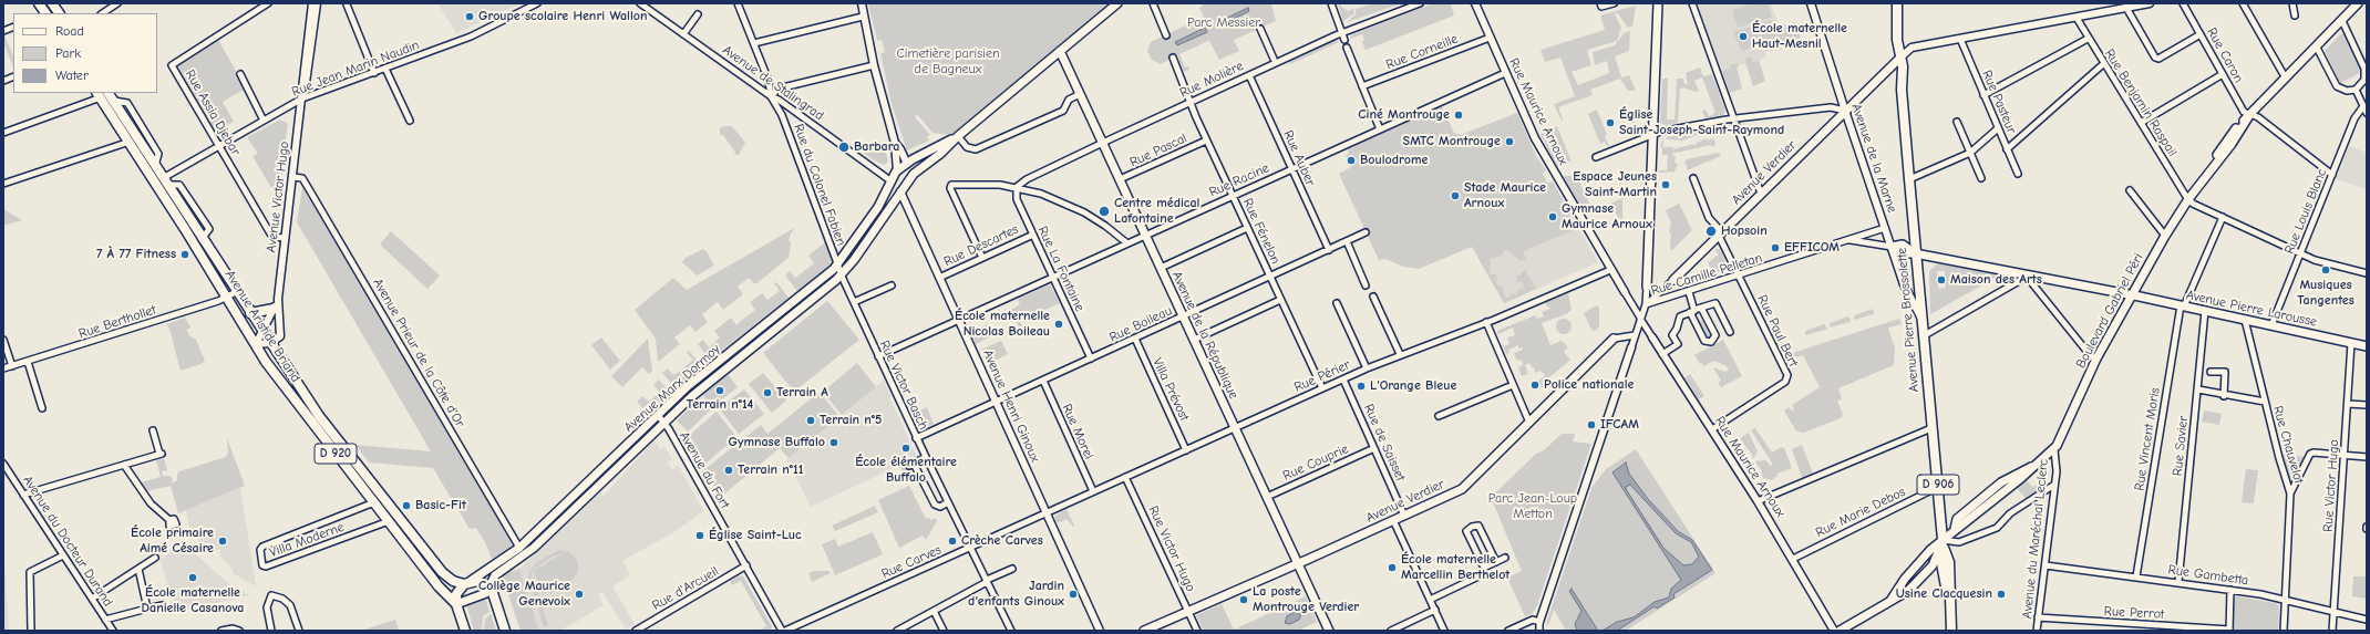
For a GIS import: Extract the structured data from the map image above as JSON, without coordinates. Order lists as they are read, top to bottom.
{
  "streets": {
    "main road": [
      "Avenue Verdier",
      "Avenue Pierre Larousse",
      "Boulevard Gabriel Péri",
      "Avenue Pierre Brossolette",
      "Avenue Aristide Briand",
      "Avenue de la République",
      "Avenue Marx Dormoy",
      "D 920",
      "D 906"
    ],
    "street": [
      "Rue Corneille",
      "Rue Caron",
      "Rue Jean Marin Naudin",
      "Rue Molière",
      "Avenue de Stalingrad",
      "Rue Pasteur",
      "Rue Benjamin Raspail",
      "Rue Maurice Arnoux",
      "Rue Assia Djebar",
      "Rue Pascal",
      "Rue Auber",
      "Avenue de la Marne",
      "Rue Racine",
      "Rue du Colonel Fabien",
      "Avenue Victor Hugo",
      "Rue Louis Blanc",
      "Rue Fénelon",
      "Rue Descartes",
      "Rue La Fontaine",
      "Rue Camille Pelletan",
      "Rue Berthollet",
      "Rue Boileau",
      "Rue Paul Bert",
      "Avenue Prieur de la Côte d'Or",
      "Rue Périer",
      "Rue Victor Basch",
      "Villa Prévost",
      "Avenue Henri Ginoux",
      "Rue Morel",
      "Rue Vincent Moris",
      "Rue de Saisset",
      "Rue Chauvelot",
      "Rue Savier",
      "Rue Couprie",
      "Avenue du Fort",
      "Rue Victor Hugo",
      "Rue Marie Debos",
      "Avenue du Maréchal Leclerc",
      "Villa Moderne",
      "Avenue du Docteur Durand",
      "Rue Carves",
      "Rue Gambetta",
      "Rue d'Arcueil",
      "Rue Perrot"
    ]
  },
  "crossings": [
    ["Rue Corneille", "Rue Maurice Arnoux"],
    ["Rue Caron", "Rue Louis Blanc"],
    ["Rue Caron", "Boulevard Gabriel Péri"],
    ["Rue Jean Marin Naudin", "Rue Assia Djebar"],
    ["Rue Jean Marin Naudin", "Avenue Victor Hugo"],
    ["Rue Jean Marin Naudin", "Avenue Aristide Briand"],
    ["Rue Molière", "Rue Auber"],
    ["Rue Molière", "Rue Fénelon"],
    ["Rue Molière", "Rue La Fontaine"],
    ["Rue Molière", "Avenue de la République"],
    ["Avenue de Stalingrad", "Rue du Colonel Fabien"],
    ["Avenue de Stalingrad", "Avenue Marx Dormoy"],
    ["Rue Benjamin Raspail", "Boulevard Gabriel Péri"],
    ["Rue Maurice Arnoux", "Rue Racine"],
    ["Rue Maurice Arnoux", "Rue Paul Bert"],
    ["Rue Maurice Arnoux", "Rue Périer"],
    ["Rue Maurice Arnoux", "Rue Marie Debos"],
    ["Rue Assia Djebar", "Avenue Victor Hugo"],
    ["Rue Pascal", "Rue Fénelon"],
    ["Rue Pascal", "Avenue de la République"],
    ["Rue Auber", "Rue Racine"],
    ["Rue Auber", "Rue Boileau"],
    ["Avenue de la Marne", "Avenue Verdier"],
    ["Avenue de la Marne", "Rue Camille Pelletan"],
    ["Avenue de la Marne", "Avenue Pierre Larousse"],
    ["Avenue de la Marne", "Avenue Pierre Brossolette"],
    ["Avenue Verdier", "Rue Camille Pelletan"],
    ["Avenue Verdier", "Avenue Pierre Brossolette"],
    ["Avenue Verdier", "Rue Paul Bert"],
    ["Avenue Verdier", "Avenue de la République"],
    ["Avenue Verdier", "Rue de Saisset"],
    ["Avenue Verdier", "Rue Victor Hugo"],
    ["Rue Racine", "Rue Fénelon"],
    ["Rue Racine", "Rue La Fontaine"],
    ["Rue Racine", "Avenue de la République"],
    ["Rue Racine", "Rue Victor Basch"],
    ["Rue Racine", "Avenue Henri Ginoux"],
    ["Rue du Colonel Fabien", "Rue Victor Basch"],
    ["Rue du Colonel Fabien", "Avenue Marx Dormoy"],
    ["Avenue Victor Hugo", "Avenue Aristide Briand"],
    ["Avenue Victor Hugo", "Avenue Prieur de la Côte d'Or"],
    ["Rue Louis Blanc", "Avenue Pierre Larousse"],
    ["Rue Fénelon", "Rue Boileau"],
    ["Rue Fénelon", "Rue Périer"],
    ["Rue Descartes", "Rue La Fontaine"],
    ["Rue Descartes", "Avenue Henri Ginoux"],
    ["Rue La Fontaine", "Rue Boileau"],
    ["Rue Camille Pelletan", "Avenue Pierre Larousse"],
    ["Rue Camille Pelletan", "Rue Paul Bert"],
    ["Avenue Pierre Larousse", "Boulevard Gabriel Péri"],
    ["Avenue Pierre Larousse", "Avenue Pierre Brossolette"],
    ["Avenue Pierre Larousse", "Rue Vincent Moris"],
    ["Avenue Pierre Larousse", "Rue Chauvelot"],
    ["Avenue Pierre Larousse", "Rue Savier"],
    ["Avenue Pierre Larousse", "Rue Victor Hugo"],
    ["Boulevard Gabriel Péri", "Avenue Pierre Brossolette"],
    ["Boulevard Gabriel Péri", "Avenue du Maréchal Leclerc"],
    ["Avenue Pierre Brossolette", "Rue Marie Debos"],
    ["Rue Berthollet", "Avenue Aristide Briand"],
    ["Rue Boileau", "Avenue de la République"],
    ["Rue Boileau", "Rue Victor Basch"],
    ["Rue Boileau", "Villa Prévost"],
    ["Rue Boileau", "Avenue Henri Ginoux"],
    ["Rue Boileau", "Rue Morel"],
    ["Avenue Aristide Briand", "Avenue Marx Dormoy"],
    ["Avenue Aristide Briand", "Villa Moderne"],
    ["Avenue de la République", "Rue Périer"],
    ["Avenue de la République", "Rue Couprie"],
    ["Avenue Prieur de la Côte d'Or", "Avenue Marx Dormoy"],
    ["Rue Périer", "Villa Prévost"],
    ["Rue Périer", "Avenue Henri Ginoux"],
    ["Rue Périer", "Rue Morel"],
    ["Rue Périer", "Rue de Saisset"],
    ["Rue Périer", "Rue Victor Hugo"],
    ["Rue Périer", "Rue Carves"],
    ["Rue Victor Basch", "Avenue Marx Dormoy"],
    ["Rue Victor Basch", "Rue Carves"],
    ["Avenue Marx Dormoy", "Avenue Henri Ginoux"],
    ["Avenue Marx Dormoy", "Avenue du Fort"],
    ["Avenue Henri Ginoux", "Rue Carves"],
    ["Rue Vincent Moris", "Rue Gambetta"],
    ["Rue de Saisset", "Rue Couprie"],
    ["Rue Chauvelot", "Rue Gambetta"],
    ["Rue Savier", "Rue Gambetta"],
    ["Avenue du Fort", "Rue Carves"],
    ["Avenue du Fort", "Rue d'Arcueil"],
    ["Rue Victor Hugo", "Rue Gambetta"],
    ["Avenue du Maréchal Leclerc", "Rue Gambetta"],
    ["Avenue du Maréchal Leclerc", "Rue Perrot"]
  ],
  "parks": ["Parc Messier", "Cimetière parisien de Bagneux", "Parc Jean-Loup Metton"],
  "places": [
    "Groupe scolaire Henri Wallon",
    "École maternelle Haut-Mesnil",
    "Ciné Montrouge",
    "Église Saint-Joseph-Saint-Raymond",
    "SMTC Montrouge",
    "Barbara",
    "Boulodrome",
    "Espace Jeunes Saint-Martin",
    "Stade Maurice Arnoux",
    "Centre médical Lafontaine",
    "Gymnase Maurice Arnoux",
    "Hopsoin",
    "EFFICOM",
    "7 À 77 Fitness",
    "Musiques Tangentes",
    "Maison des Arts",
    "École maternelle Nicolas Boileau",
    "Police nationale",
    "L'Orange Bleue",
    "Terrain n°14",
    "Terrain A",
    "Terrain n°5",
    "IFCAM",
    "Gymnase Buffalo",
    "École élémentaire Buffalo",
    "Terrain n°11",
    "Basic-Fit",
    "Église Saint-Luc",
    "École primaire Aimé Césaire",
    "Crèche Carves",
    "École maternelle Marcellin Berthelot",
    "École maternelle Danielle Casanova",
    "Collège Maurice Genevoix",
    "Jardin d'enfants Ginoux",
    "Usine Clacquesin",
    "La poste Montrouge Verdier"
  ],
  "legend": ["Road", "Park", "Water"]
}
